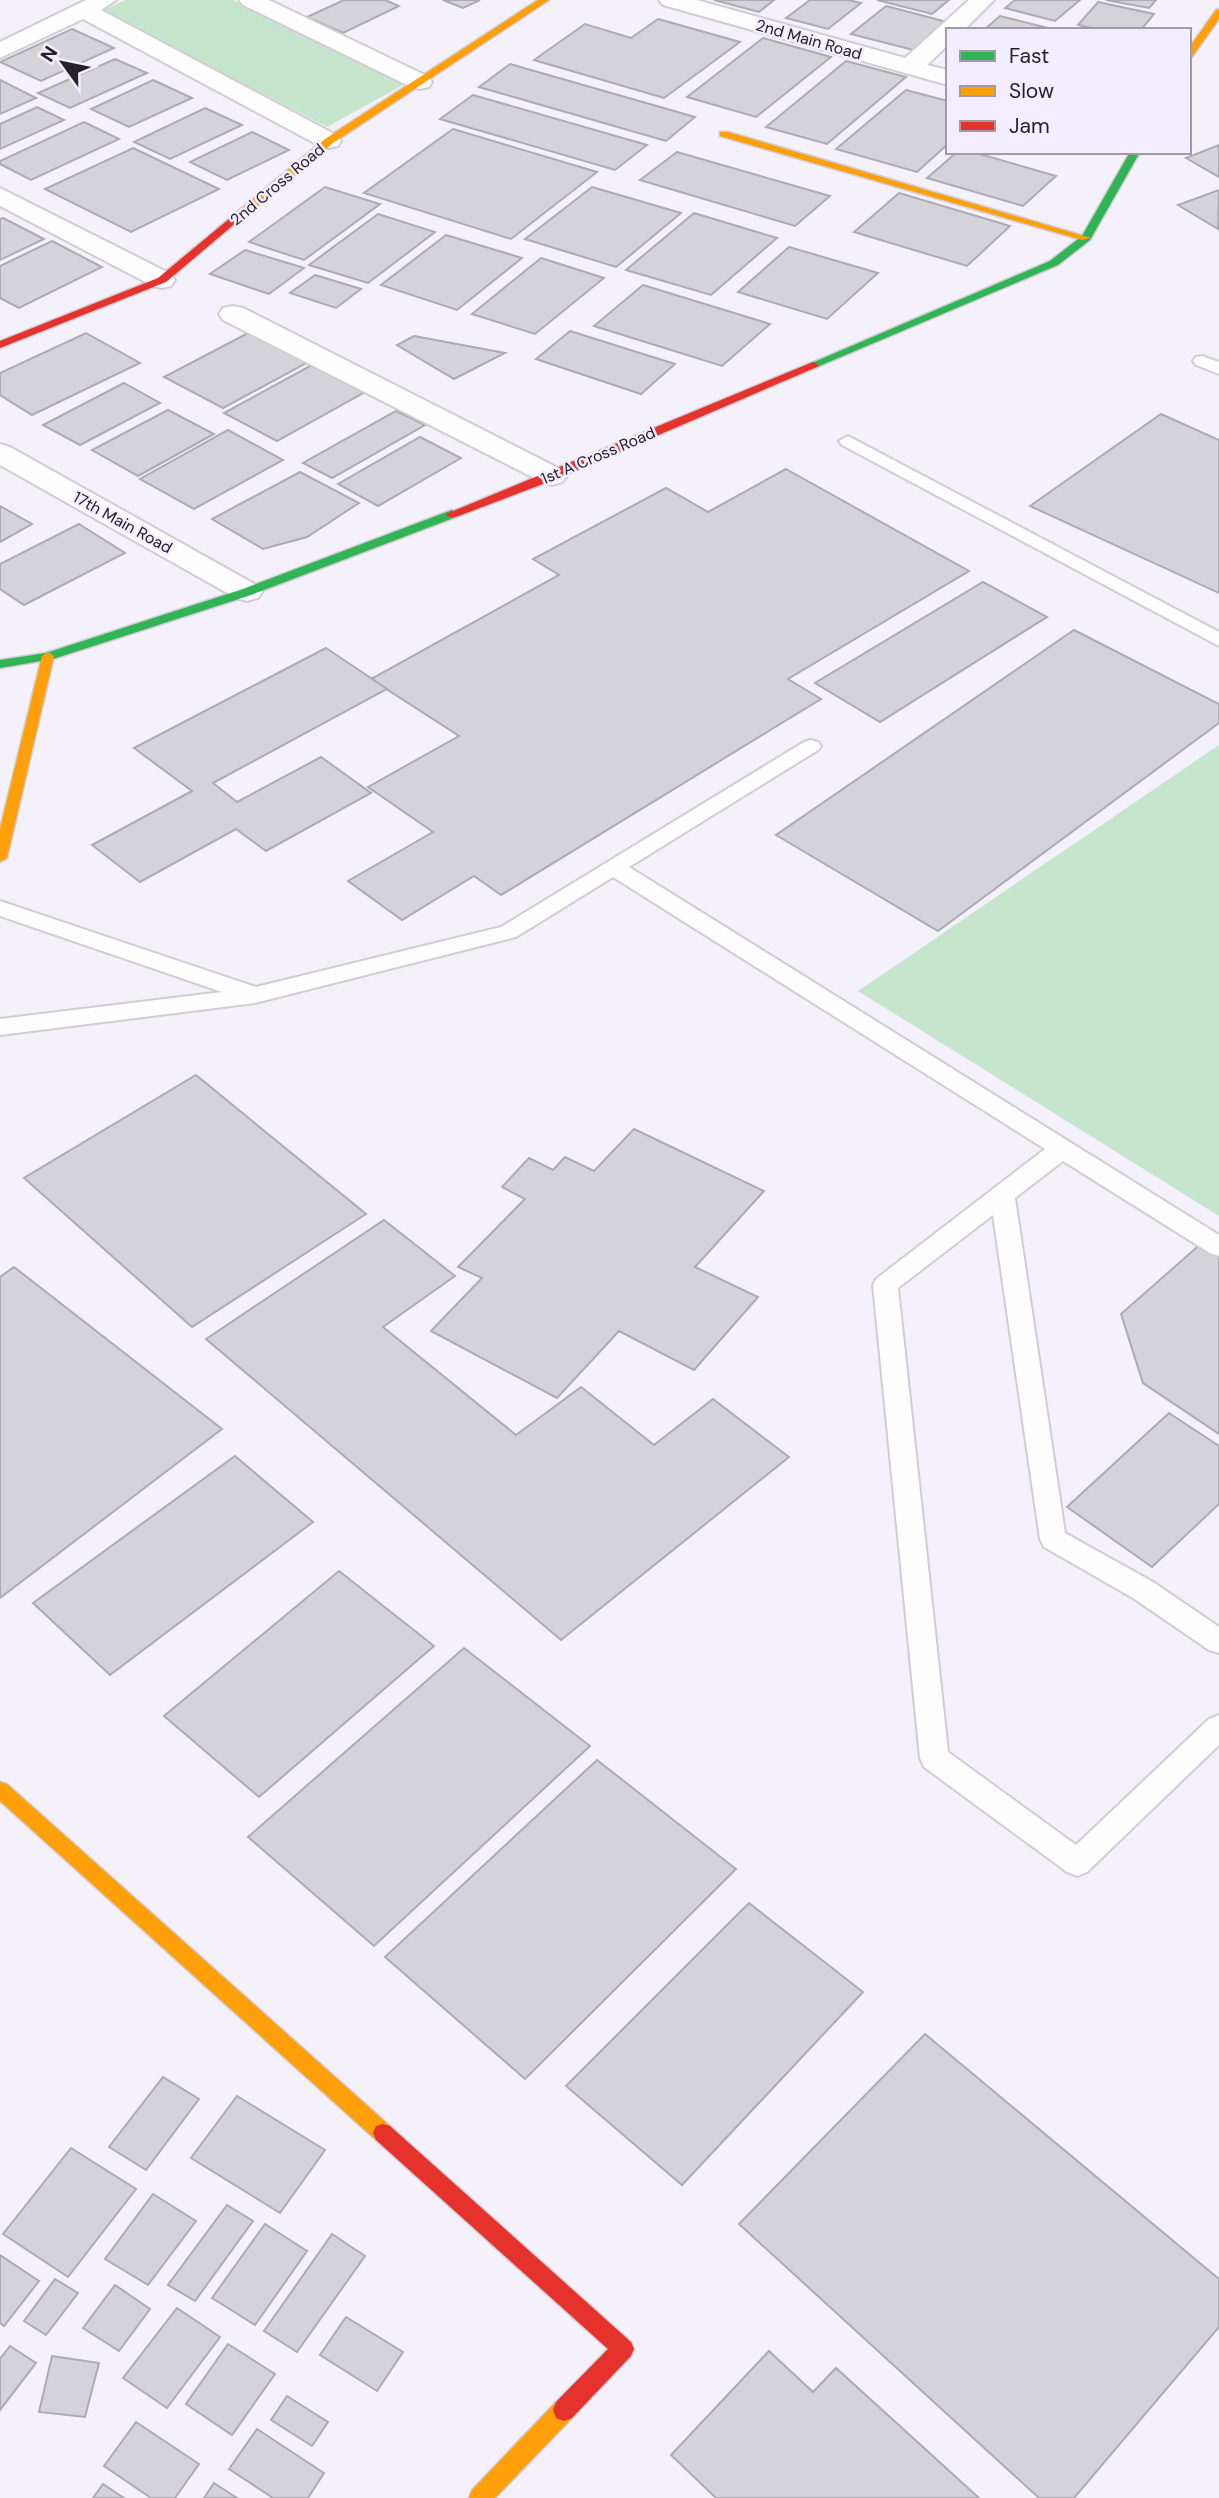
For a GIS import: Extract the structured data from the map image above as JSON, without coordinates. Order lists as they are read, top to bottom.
{
  "streets": {
    "street": [
      "2nd Main Road",
      "2nd Cross Road",
      "1st A Cross Road",
      "17th Main Road"
    ]
  },
  "crossings": [
    ["1st A Cross Road", "17th Main Road"]
  ],
  "legend": ["Fast", "Slow", "Jam"],
  "north": "top left"
}
